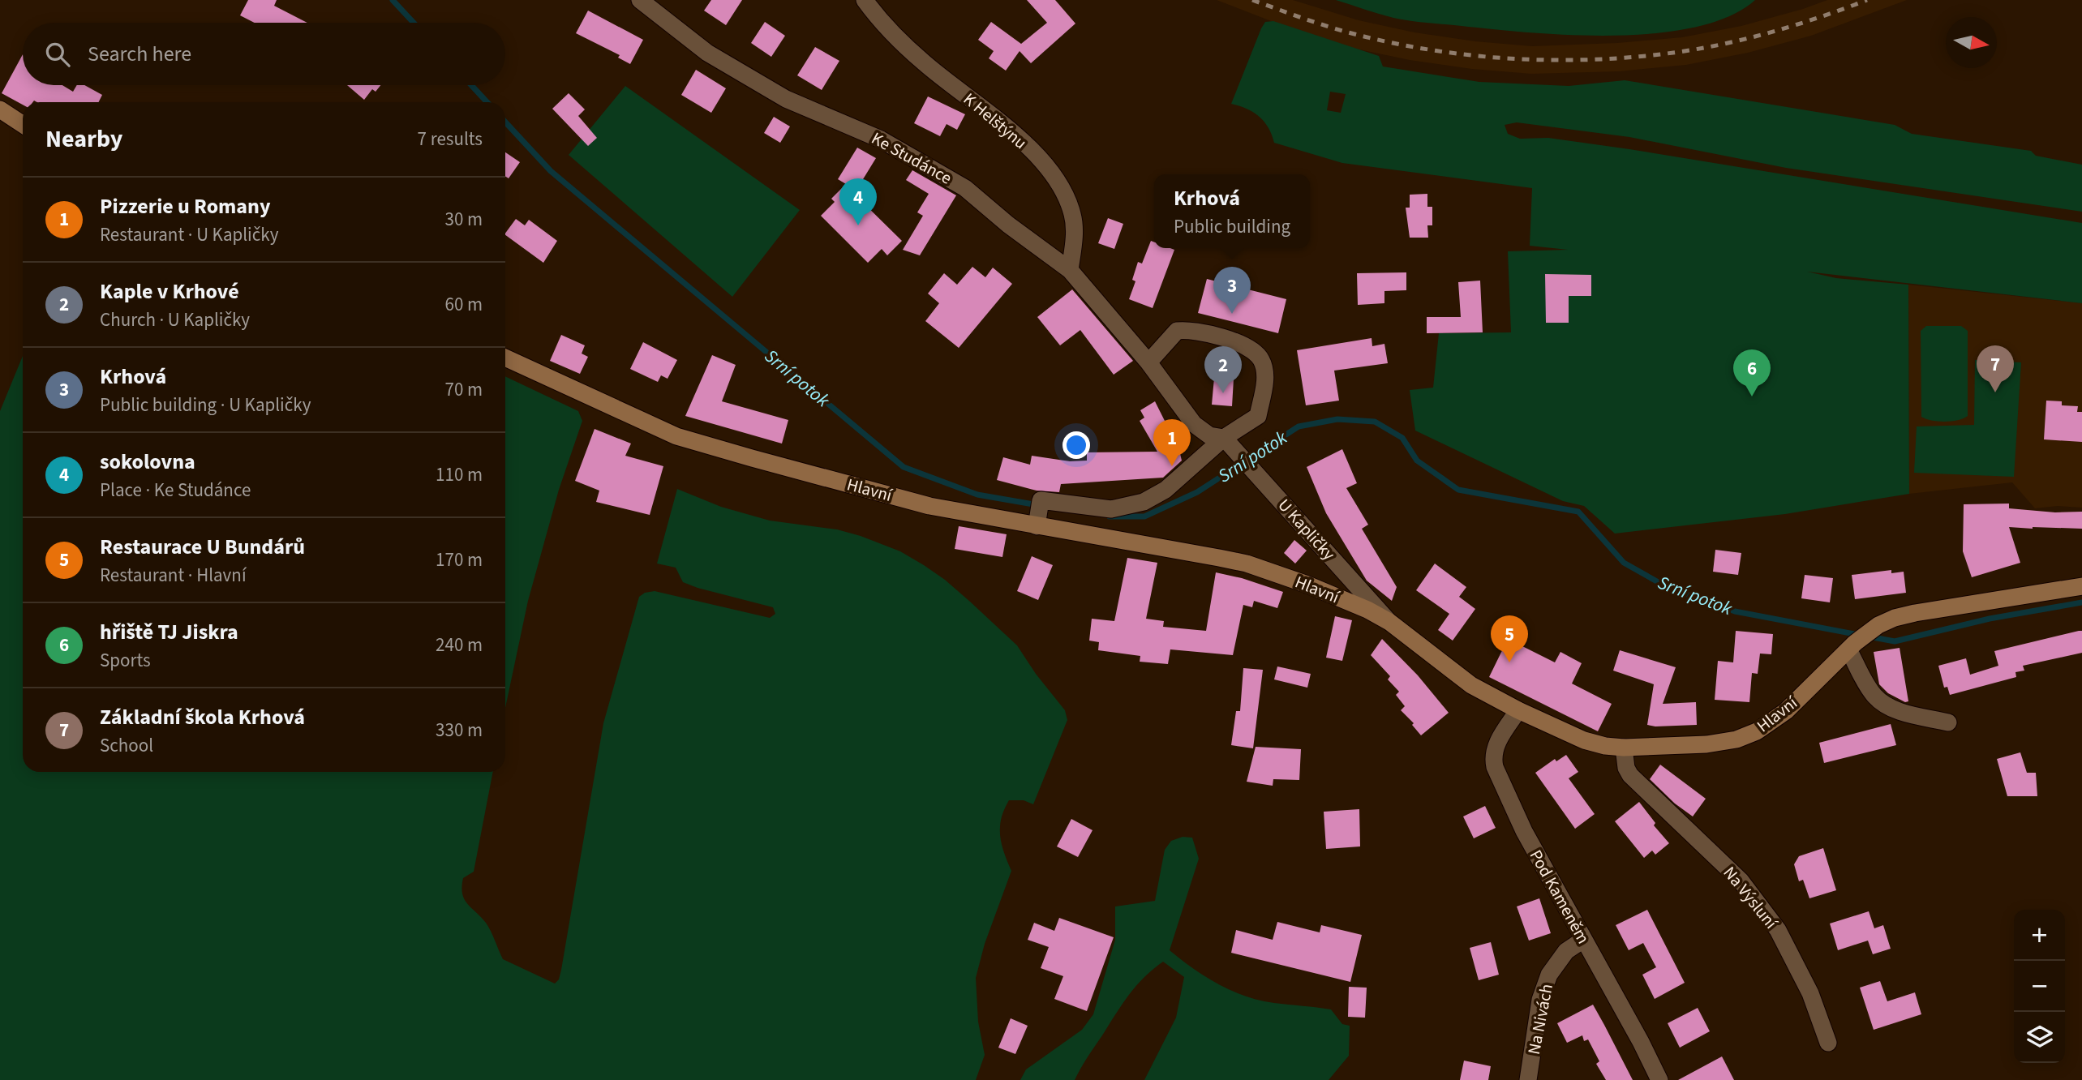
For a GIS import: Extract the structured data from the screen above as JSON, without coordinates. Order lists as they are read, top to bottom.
{
  "streets": {
    "street": [
      "K Helštýnu",
      "Ke Studánce",
      "Hlavní",
      "U Kapličky",
      "Pod Kameněm",
      "Na Výsluní",
      "Na Nivách"
    ]
  },
  "crossings": [
    ["K Helštýnu", "Ke Studánce"],
    ["Ke Studánce", "U Kapličky"],
    ["Hlavní", "U Kapličky"],
    ["Hlavní", "Pod Kameněm"],
    ["Hlavní", "Na Výsluní"],
    ["Pod Kameněm", "Na Nivách"]
  ],
  "water": ["Srní potok"],
  "north": "right",
  "page": {
    "search": "Search here",
    "heading": ["Nearby", "7 results"],
    "popup": ["Krhová", "Public building"],
    "list": [
      {
        "mark": "1",
        "name": "Pizzerie u Romany",
        "note": "Restaurant · U Kapličky",
        "value": "30 m"
      },
      {
        "mark": "2",
        "name": "Kaple v Krhové",
        "note": "Church · U Kapličky",
        "value": "60 m"
      },
      {
        "mark": "3",
        "name": "Krhová",
        "note": "Public building · U Kapličky",
        "value": "70 m"
      },
      {
        "mark": "4",
        "name": "sokolovna",
        "note": "Place · Ke Studánce",
        "value": "110 m"
      },
      {
        "mark": "5",
        "name": "Restaurace U Bundárů",
        "note": "Restaurant · Hlavní",
        "value": "170 m"
      },
      {
        "mark": "6",
        "name": "hřiště TJ Jiskra",
        "note": "Sports",
        "value": "240 m"
      },
      {
        "mark": "7",
        "name": "Základní škola Krhová",
        "note": "School",
        "value": "330 m"
      }
    ],
    "pins": [
      "4",
      "3",
      "7",
      "2",
      "6",
      "1",
      "5"
    ],
    "map_buttons": ["+", "−"]
  }
}
